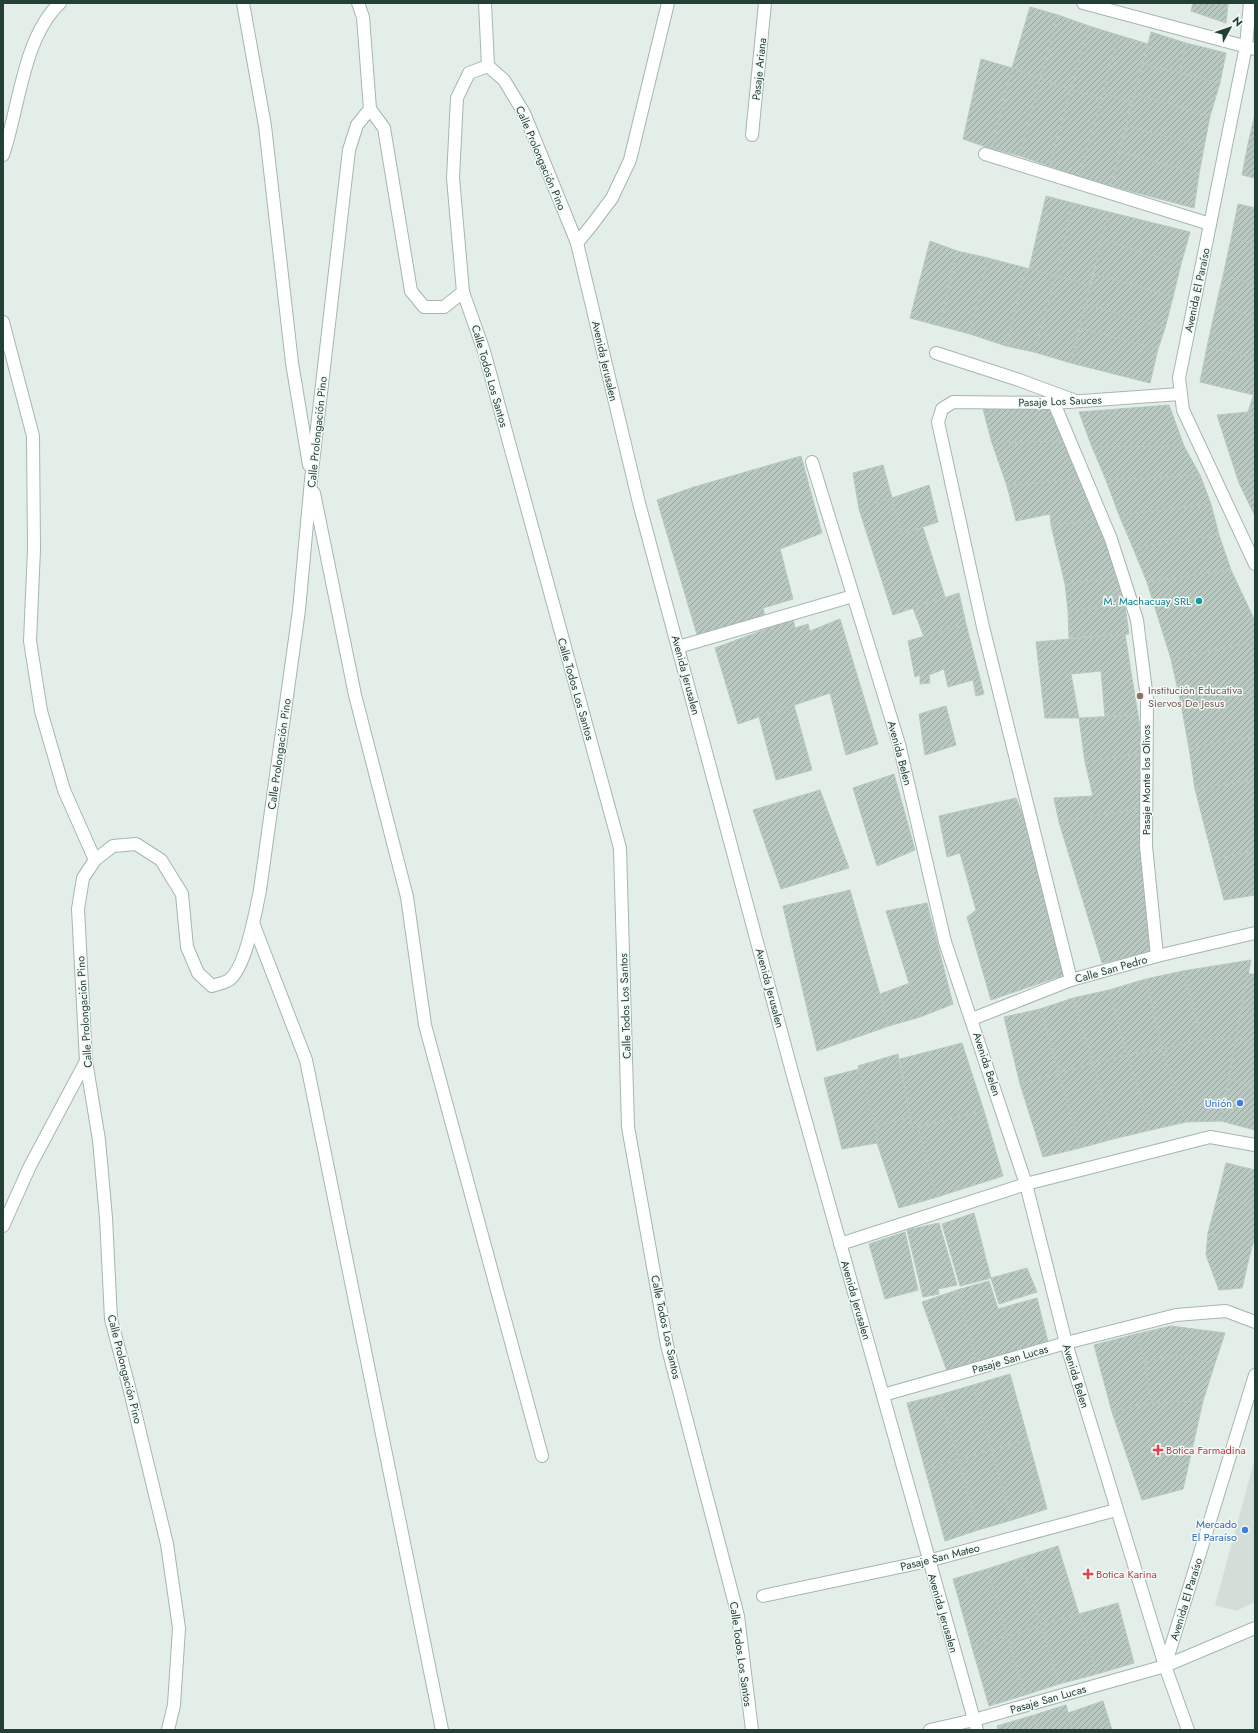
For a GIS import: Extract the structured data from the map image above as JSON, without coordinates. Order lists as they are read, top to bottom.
{
  "streets": {
    "street": [
      "Pasaje Ariana",
      "Calle Prolongación Pino",
      "Avenida El Paraíso",
      "Avenida Jerusalen",
      "Calle Todos Los Santos",
      "Pasaje Los Sauces",
      "Avenida Belen",
      "Pasaje Monte los Olivos",
      "Calle San Pedro",
      "Pasaje San Lucas",
      "Pasaje San Mateo"
    ]
  },
  "crossings": [
    ["Calle Prolongación Pino", "Avenida Jerusalen"],
    ["Avenida El Paraíso", "Pasaje Los Sauces"],
    ["Avenida El Paraíso", "Avenida Belen"],
    ["Avenida El Paraíso", "Pasaje San Lucas"],
    ["Avenida Jerusalen", "Pasaje San Lucas"],
    ["Avenida Jerusalen", "Pasaje San Mateo"],
    ["Pasaje Los Sauces", "Pasaje Monte los Olivos"],
    ["Pasaje Los Sauces", "Calle San Pedro"],
    ["Avenida Belen", "Calle San Pedro"],
    ["Avenida Belen", "Pasaje San Lucas"],
    ["Avenida Belen", "Pasaje San Mateo"],
    ["Pasaje Monte los Olivos", "Calle San Pedro"]
  ],
  "places": {
    "other": [
      "M. Machacuay SRL",
      "Institución Educativa Siervos De Jesus",
      "Unión",
      "Mercado El Paraíso"
    ],
    "health": ["Botica Farmadina", "Botica Karina"]
  },
  "north": "top right"
}
